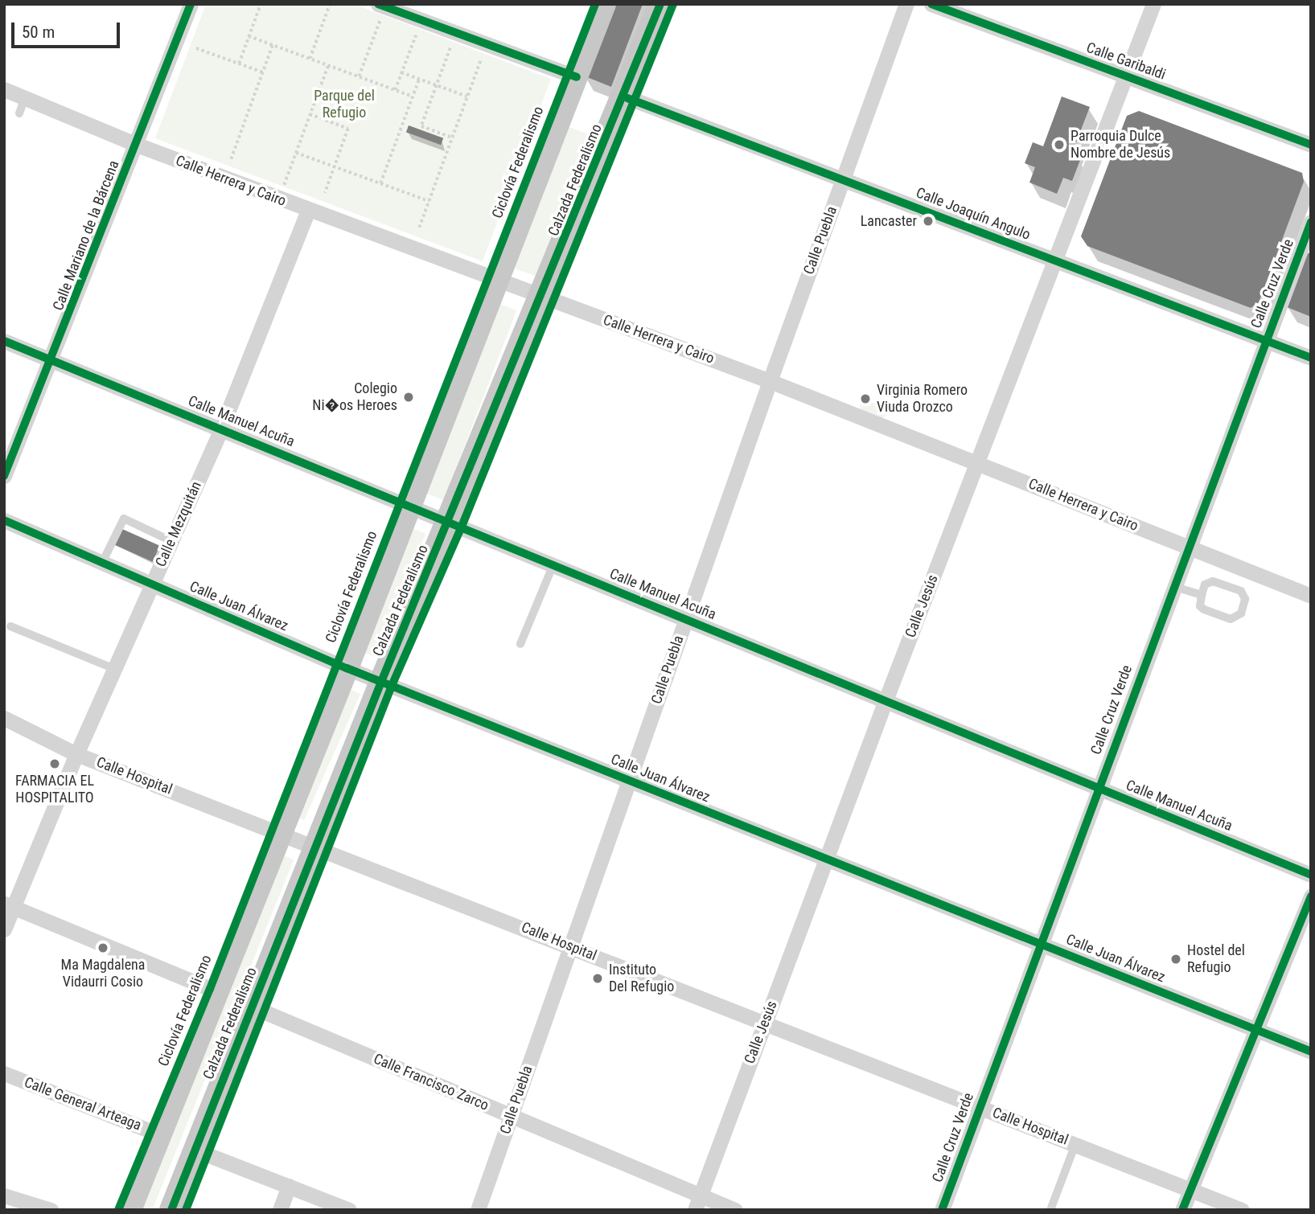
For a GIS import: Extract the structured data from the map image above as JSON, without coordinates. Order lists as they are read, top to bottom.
{
  "streets": {
    "main road": ["Calzada Federalismo"],
    "street": [
      "Calle Garibaldi",
      "Calle Herrera y Cairo",
      "Calle Joaquín Angulo",
      "Calle Mariano de la Bárcena",
      "Calle Puebla",
      "Calle Cruz Verde",
      "Calle Manuel Acuña",
      "Calle Mezquitán",
      "Calle Juan Álvarez",
      "Calle Jesús",
      "Calle Hospital",
      "Calle Francisco Zarco",
      "Calle General Arteaga"
    ],
    "cycle path": ["Ciclovía Federalismo"]
  },
  "crossings": [
    ["Calle Garibaldi", "Calle Jesús"],
    ["Calzada Federalismo", "Calle Herrera y Cairo"],
    ["Calzada Federalismo", "Calle Joaquín Angulo"],
    ["Calzada Federalismo", "Calle Manuel Acuña"],
    ["Calzada Federalismo", "Calle Juan Álvarez"],
    ["Calzada Federalismo", "Calle Hospital"],
    ["Calzada Federalismo", "Calle Francisco Zarco"],
    ["Calzada Federalismo", "Calle General Arteaga"],
    ["Calle Herrera y Cairo", "Calle Mariano de la Bárcena"],
    ["Calle Herrera y Cairo", "Calle Puebla"],
    ["Calle Herrera y Cairo", "Calle Cruz Verde"],
    ["Calle Herrera y Cairo", "Calle Mezquitán"],
    ["Calle Herrera y Cairo", "Calle Jesús"],
    ["Calle Joaquín Angulo", "Calle Puebla"],
    ["Calle Joaquín Angulo", "Calle Cruz Verde"],
    ["Calle Joaquín Angulo", "Calle Jesús"],
    ["Calle Mariano de la Bárcena", "Calle Manuel Acuña"],
    ["Calle Puebla", "Calle Manuel Acuña"],
    ["Calle Puebla", "Calle Juan Álvarez"],
    ["Calle Puebla", "Calle Hospital"],
    ["Calle Puebla", "Calle Francisco Zarco"],
    ["Calle Cruz Verde", "Calle Manuel Acuña"],
    ["Calle Cruz Verde", "Calle Juan Álvarez"],
    ["Calle Cruz Verde", "Calle Hospital"],
    ["Calle Manuel Acuña", "Calle Mezquitán"],
    ["Calle Manuel Acuña", "Calle Jesús"],
    ["Calle Mezquitán", "Calle Juan Álvarez"],
    ["Calle Mezquitán", "Calle Hospital"],
    ["Calle Juan Álvarez", "Calle Jesús"],
    ["Calle Jesús", "Calle Hospital"],
    ["Calle Jesús", "Calle Francisco Zarco"]
  ],
  "parks": ["Parque del Refugio"],
  "places": [
    "Parroquia Dulce Nombre de Jesús",
    "Lancaster",
    "Colegio Ni�os Heroes",
    "Virginia Romero Viuda Orozco",
    "FARMACIA EL HOSPITALITO",
    "Ma Magdalena Vidaurri Cosio",
    "Hostel del Refugio",
    "Instituto Del Refugio"
  ],
  "scale_bar": "50 m"
}
